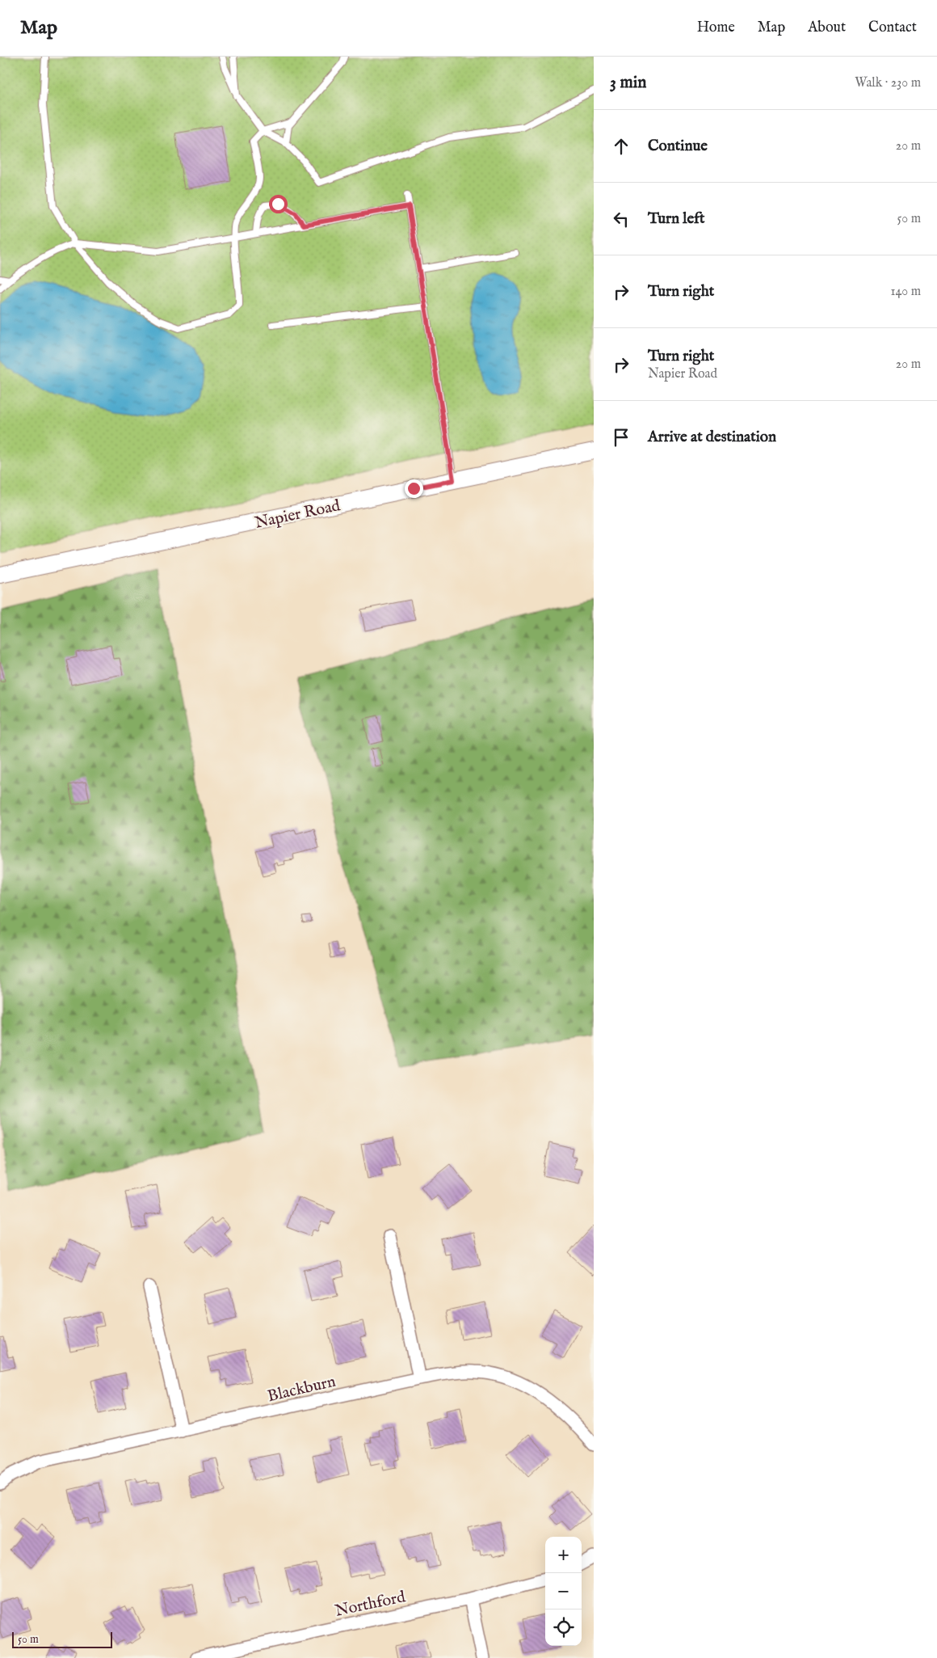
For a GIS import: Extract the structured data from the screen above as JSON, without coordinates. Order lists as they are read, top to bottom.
{
  "streets": {
    "street": ["Napier Road", "Blackburn", "Northford"]
  },
  "scale_bar": "50 m",
  "page": {
    "header": "Map",
    "nav": [
      "Home",
      "Map",
      "About",
      "Contact"
    ],
    "heading": ["3 min", "Walk · 230 m"],
    "list": [
      ["Continue", "20 m"],
      ["Turn left", "50 m"],
      ["Turn right", "140 m"],
      ["Turn right", "Napier Road", "20 m"],
      "Arrive at destination"
    ],
    "map_buttons": ["+", "−"],
    "scale": "50 m"
  }
}
